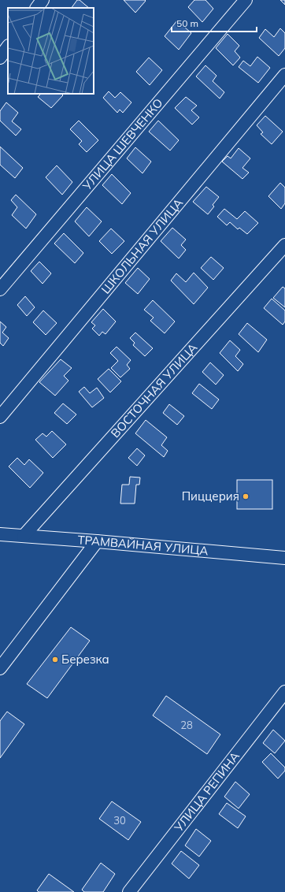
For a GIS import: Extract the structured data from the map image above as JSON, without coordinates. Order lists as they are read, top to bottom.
{
  "streets": {
    "street": [
      "УЛИЦА ШЕВЧЕНКО",
      "ШКОЛЬНАЯ УЛИЦА",
      "ВОСТОЧНАЯ УЛИЦА",
      "ТРАМВАЙНАЯ УЛИЦА",
      "УЛИЦА РЕПИНА"
    ]
  },
  "crossings": [
    ["ВОСТОЧНАЯ УЛИЦА", "ТРАМВАЙНАЯ УЛИЦА"]
  ],
  "places": ["Пиццерия", "Березка"],
  "house_numbers": ["28", "30"],
  "scale_bar": "50 m"
}
